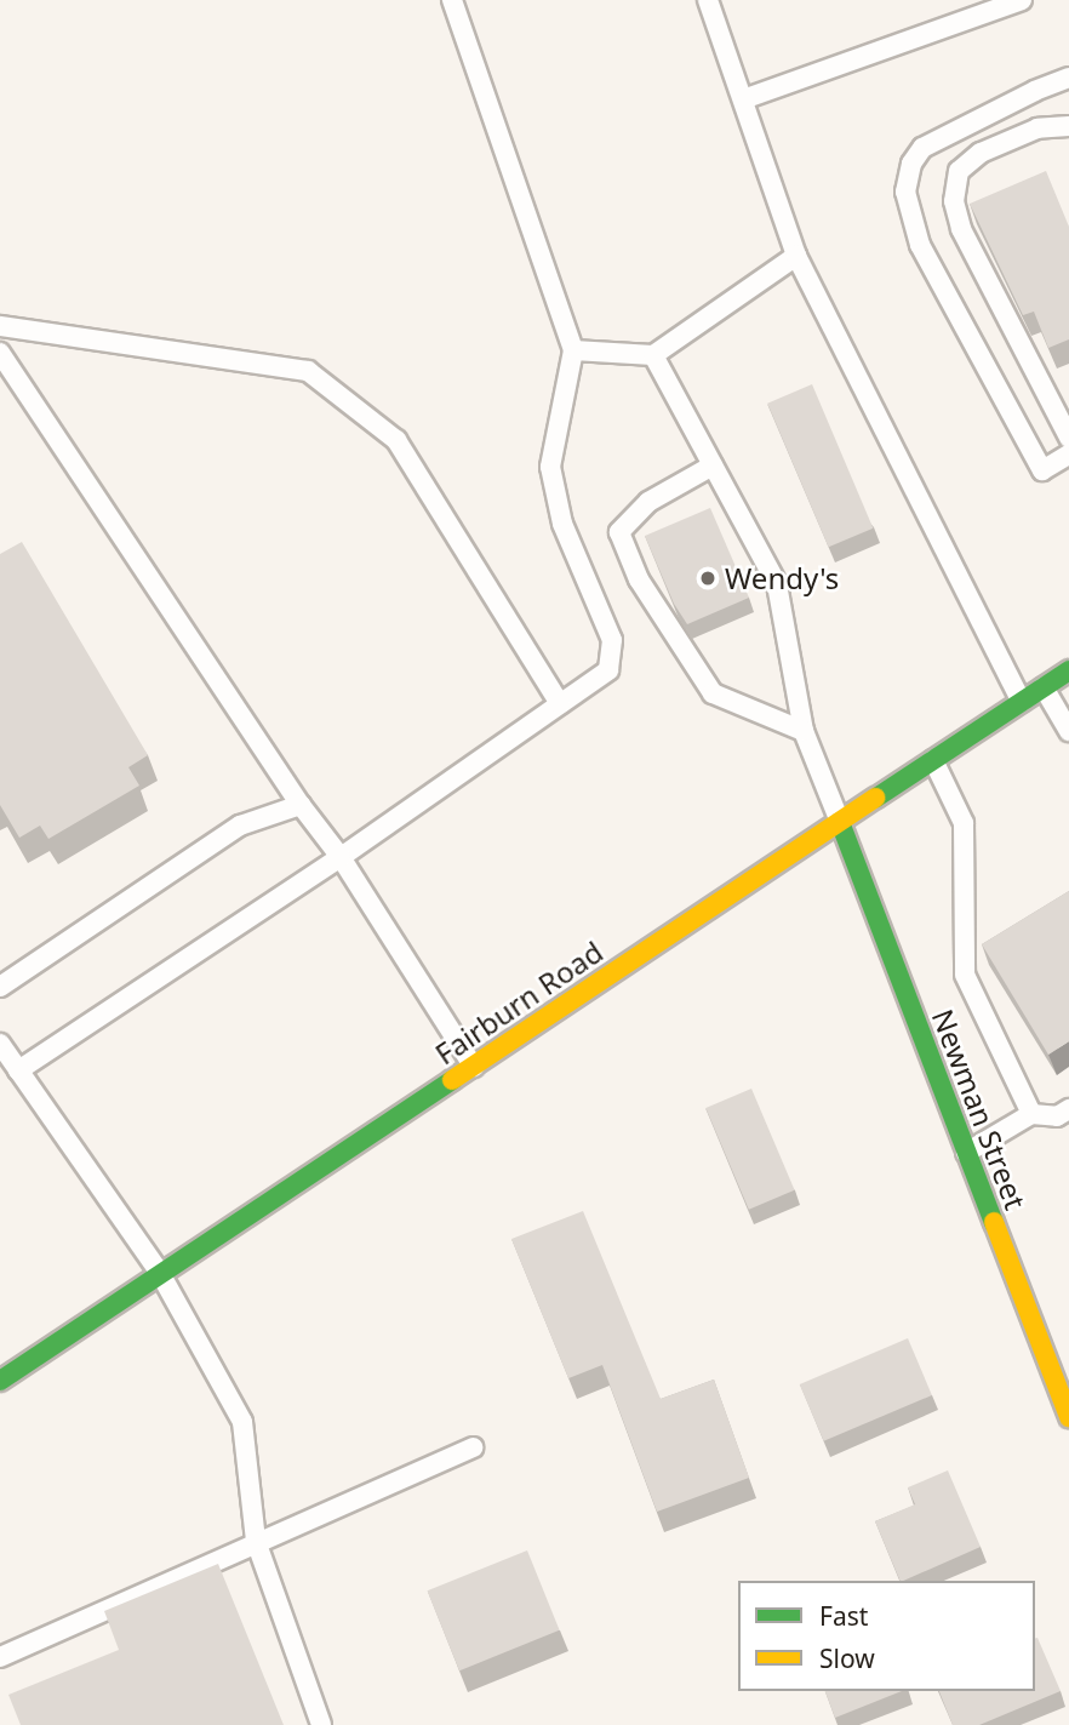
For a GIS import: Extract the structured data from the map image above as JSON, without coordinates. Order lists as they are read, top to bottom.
{
  "streets": {
    "main road": ["Fairburn Road", "Newman Street"]
  },
  "crossings": [
    ["Fairburn Road", "Newman Street"]
  ],
  "places": ["Wendy's"],
  "legend": ["Fast", "Slow"]
}
